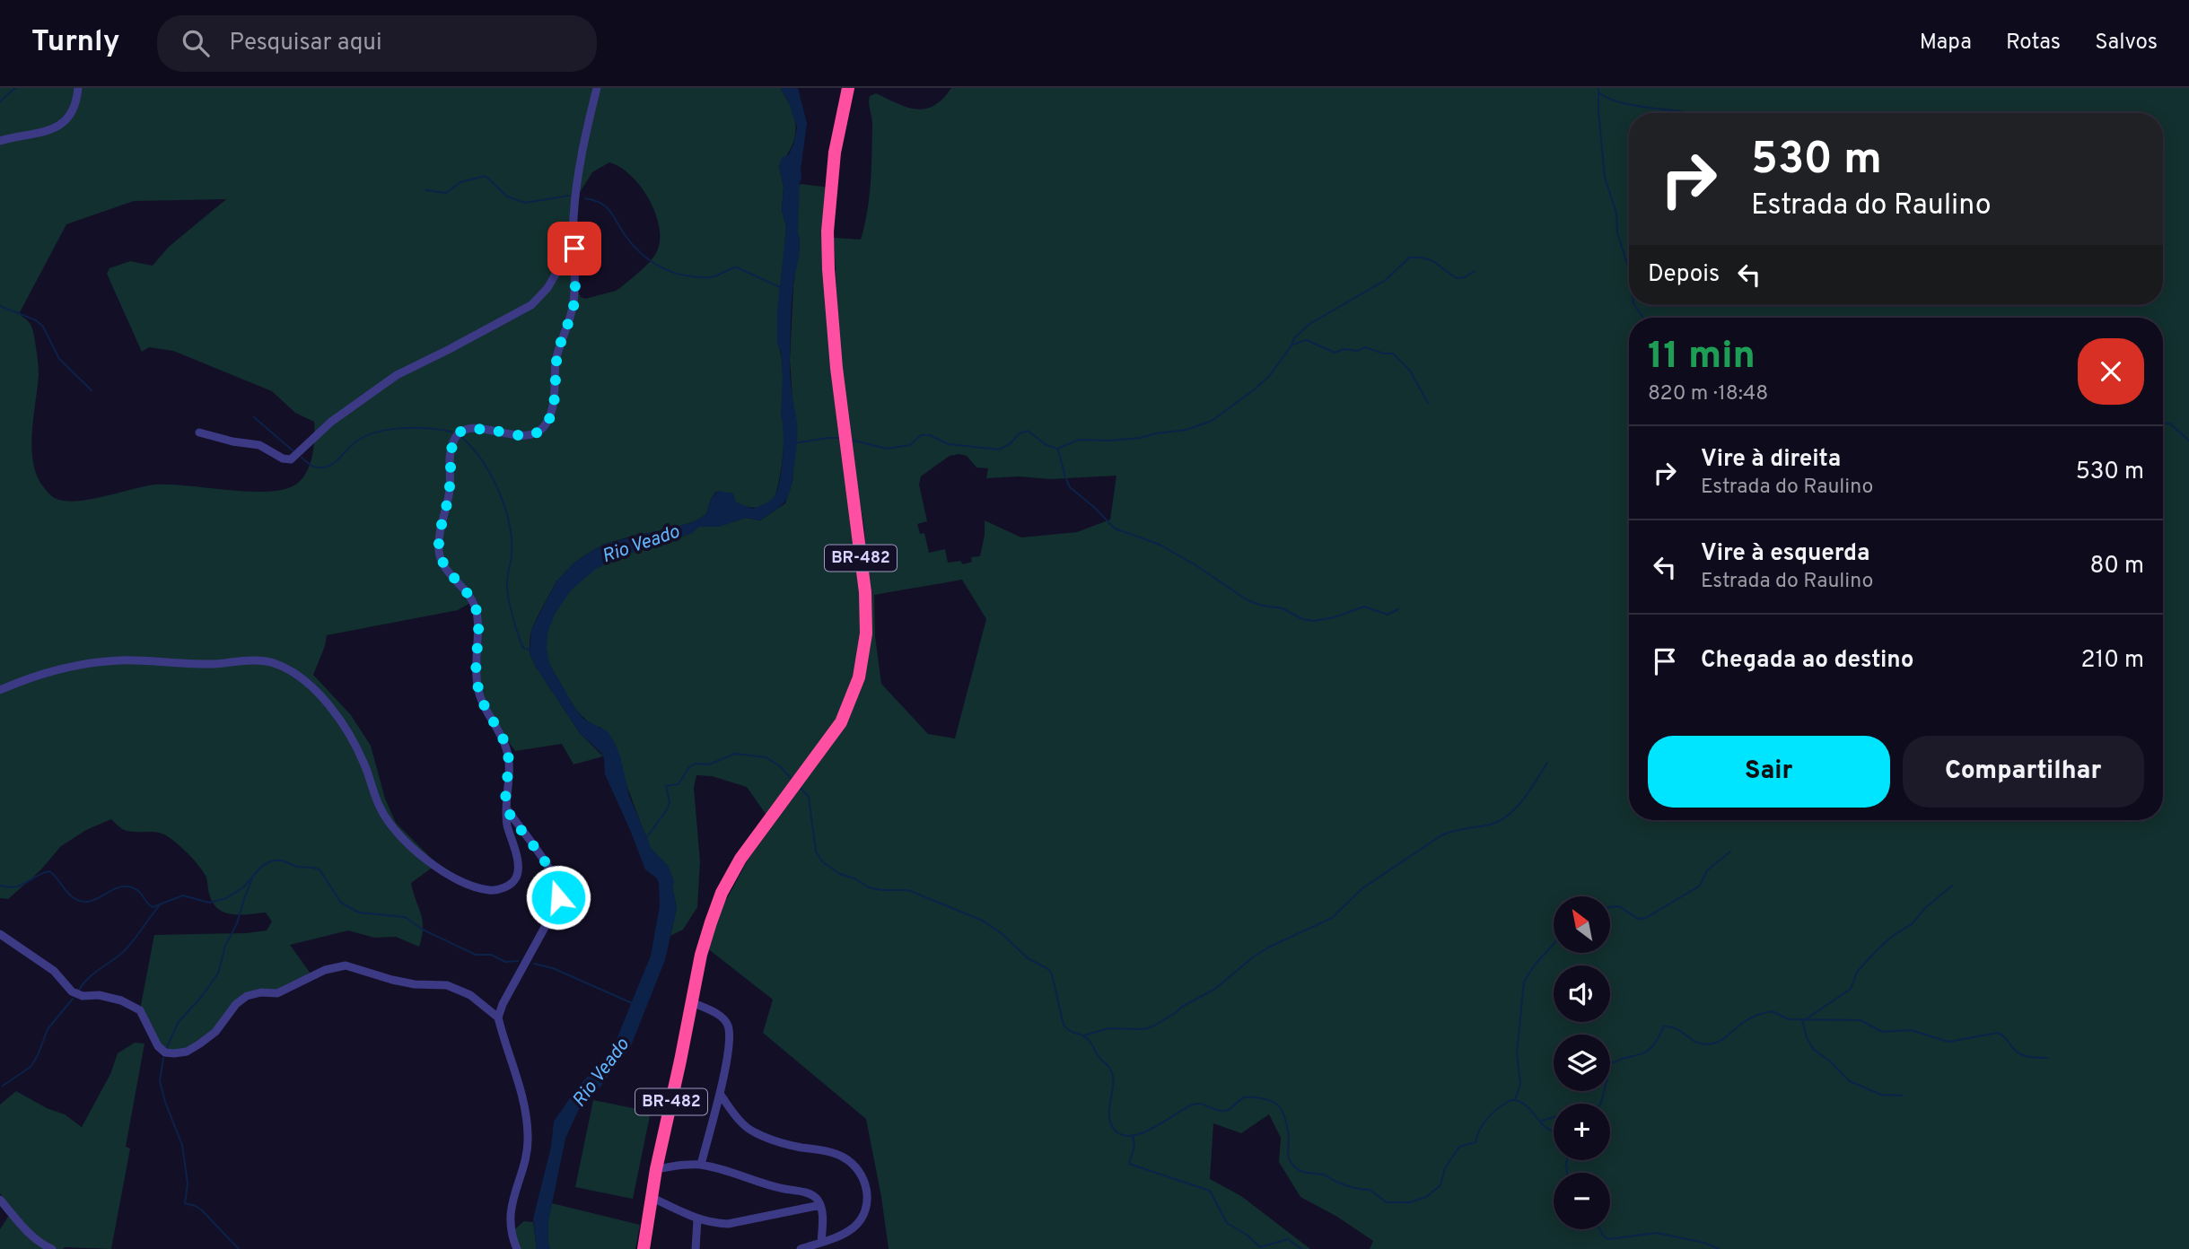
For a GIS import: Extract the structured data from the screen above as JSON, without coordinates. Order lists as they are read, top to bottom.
{
  "streets": {
    "highway": ["BR-482"]
  },
  "water": ["Rio Veado"],
  "north": "top left",
  "page": {
    "header": "Turnly",
    "search": "Pesquisar aqui",
    "nav": ["Mapa", "Rotas", "Salvos"],
    "turn": ["530 m", "Estrada do Raulino"],
    "then": "Depois",
    "heading": ["11 min", "820 m · 18:48"],
    "list": [
      {
        "name": "Vire à direita",
        "note": "Estrada do Raulino",
        "value": "530 m"
      },
      {
        "name": "Vire à esquerda",
        "note": "Estrada do Raulino",
        "value": "80 m"
      },
      {
        "name": "Chegada ao destino",
        "value": "210 m"
      }
    ],
    "buttons": ["Sair", "Compartilhar"],
    "map_buttons": ["+", "−"]
  }
}
